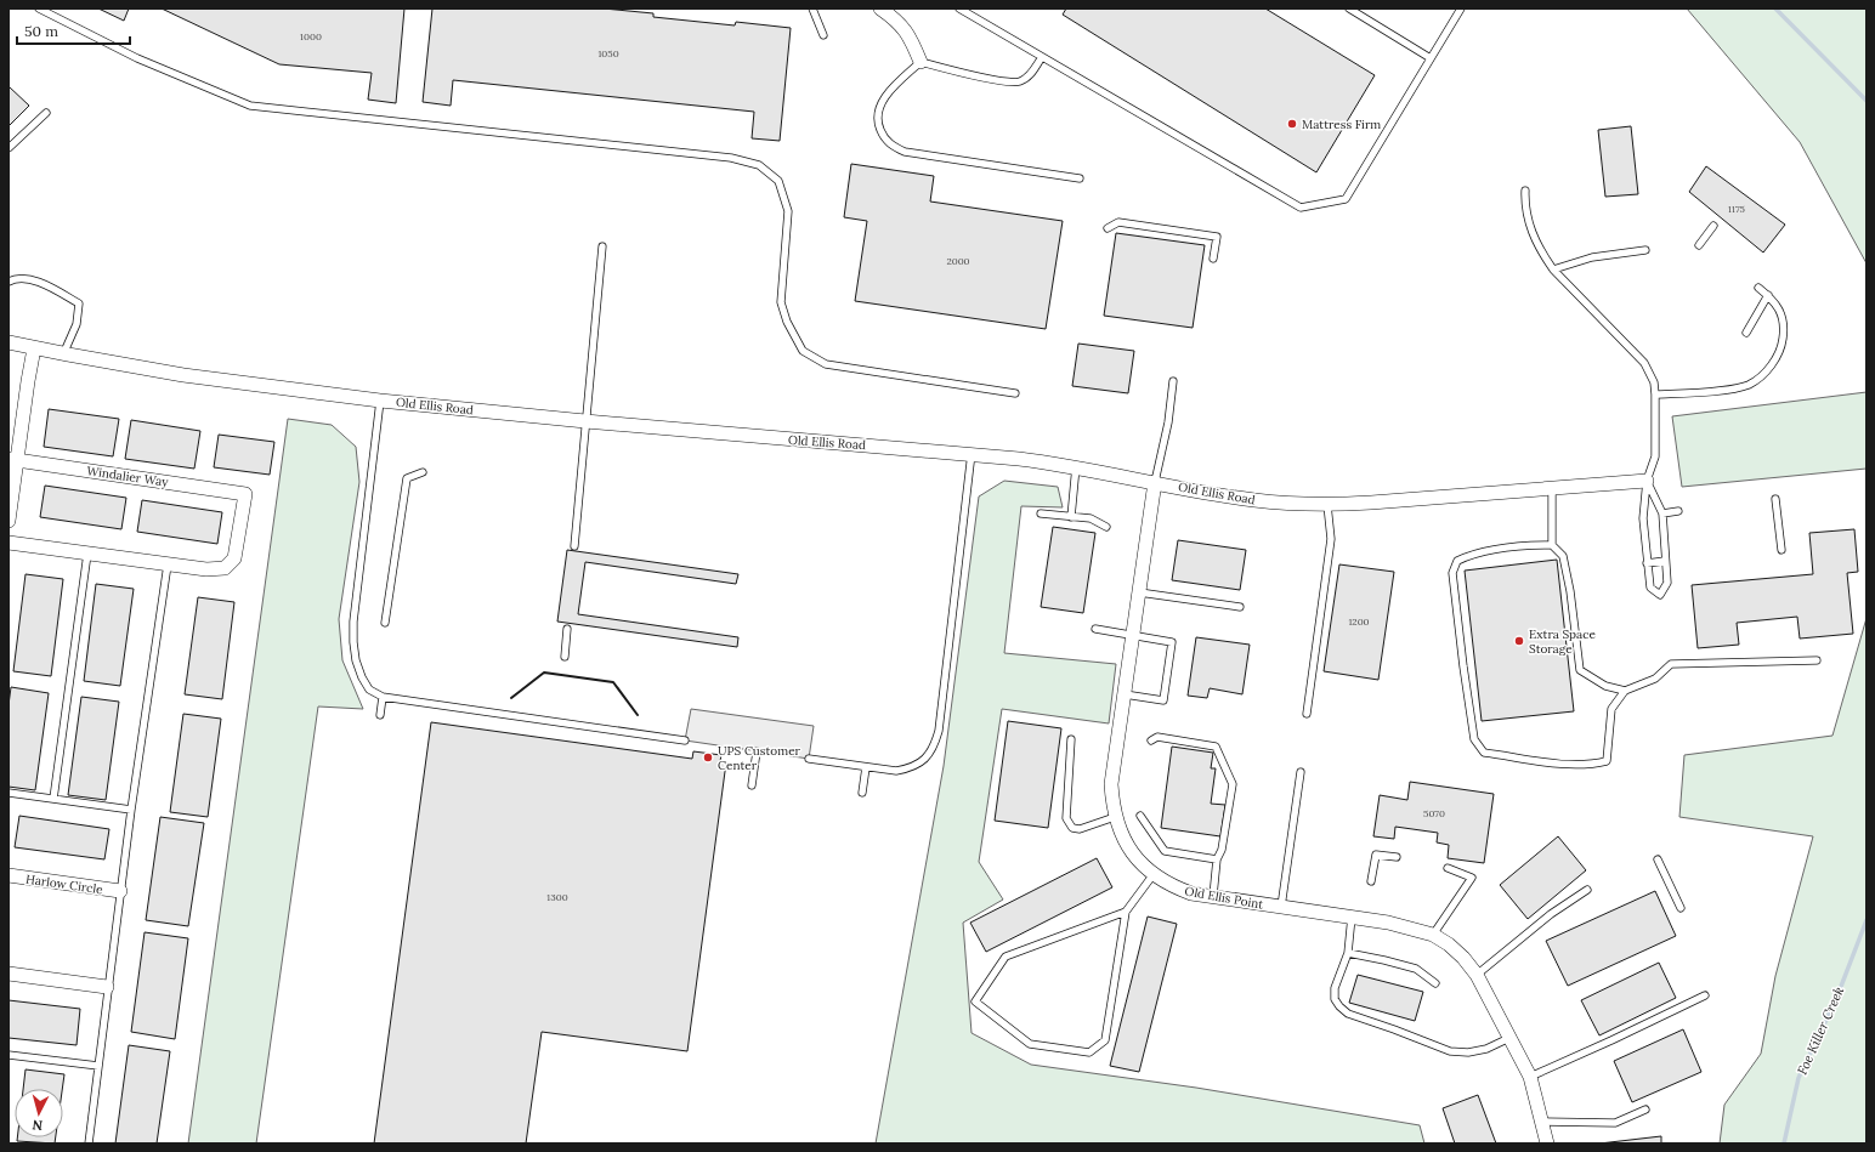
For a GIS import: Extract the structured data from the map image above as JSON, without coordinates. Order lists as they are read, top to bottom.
{
  "streets": {
    "street": [
      "Old Ellis Road",
      "Windalier Way",
      "Harlow Circle",
      "Old Ellis Point"
    ]
  },
  "crossings": [
    ["Old Ellis Road", "Old Ellis Point"]
  ],
  "water": ["Foe Killer Creek"],
  "places": ["Mattress Firm", "Extra Space Storage", "UPS Customer Center"],
  "house_numbers": [
    "1000",
    "1050",
    "1175",
    "2000",
    "1200",
    "5070",
    "1300"
  ],
  "scale_bar": "50 m",
  "north": "bottom"
}
